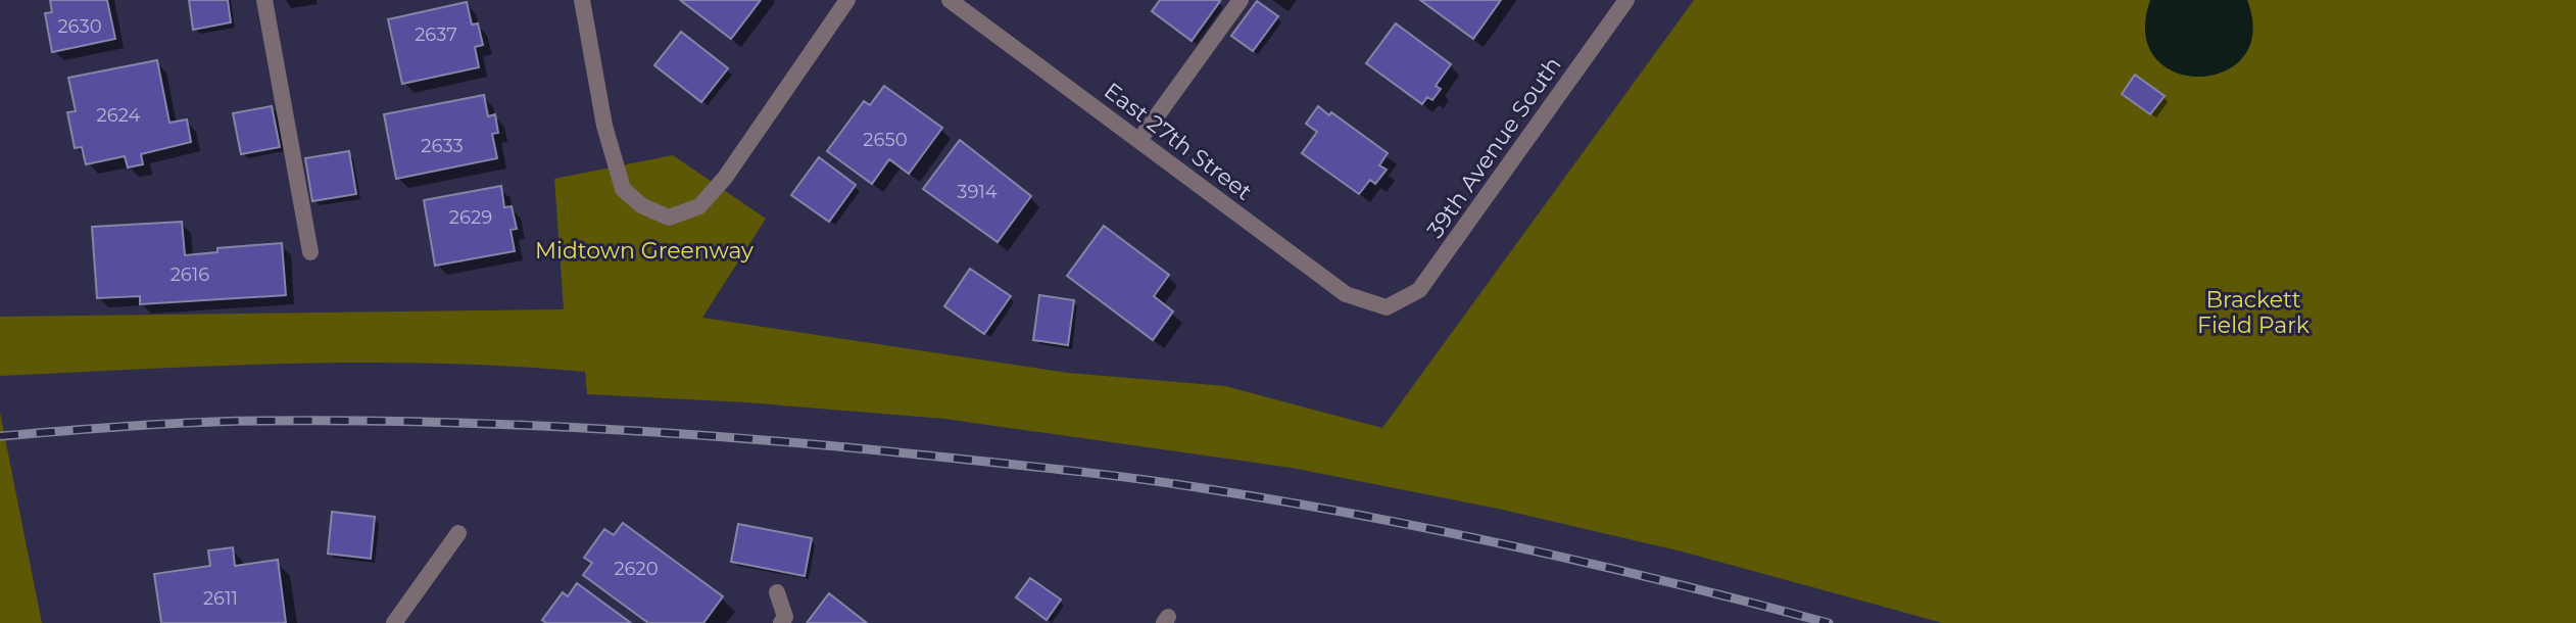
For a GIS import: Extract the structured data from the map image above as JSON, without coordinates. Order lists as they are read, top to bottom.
{
  "streets": {
    "street": ["East 27th Street", "39th Avenue South"]
  },
  "crossings": [
    ["East 27th Street", "39th Avenue South"]
  ],
  "parks": ["Midtown Greenway", "Brackett Field Park"],
  "house_numbers": [
    "2630",
    "2637",
    "2624",
    "2650",
    "2633",
    "3914",
    "2629",
    "2616",
    "2620",
    "2611"
  ]
}
